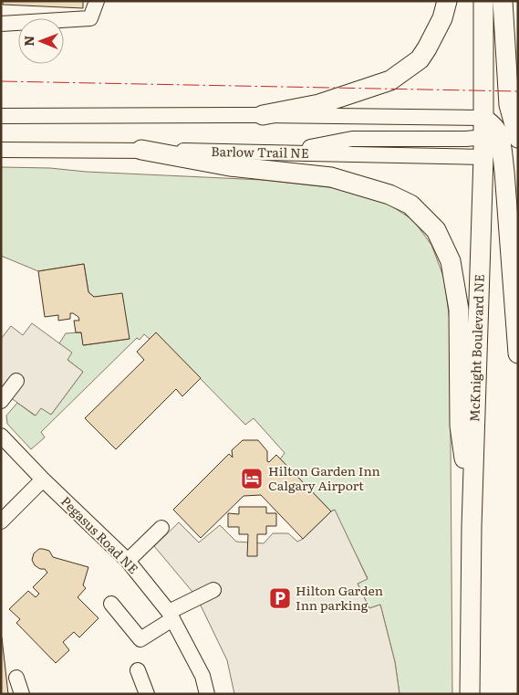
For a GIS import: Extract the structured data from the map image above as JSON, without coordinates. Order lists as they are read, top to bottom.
{
  "streets": {
    "main road": ["McKnight Boulevard NE"],
    "street": ["Barlow Trail NE", "Pegasus Road NE"]
  },
  "crossings": [
    ["Barlow Trail NE", "McKnight Boulevard NE"]
  ],
  "places": {
    "hotel": ["Hilton Garden Inn Calgary Airport"],
    "parking": ["Hilton Garden Inn parking"]
  },
  "north": "left"
}
